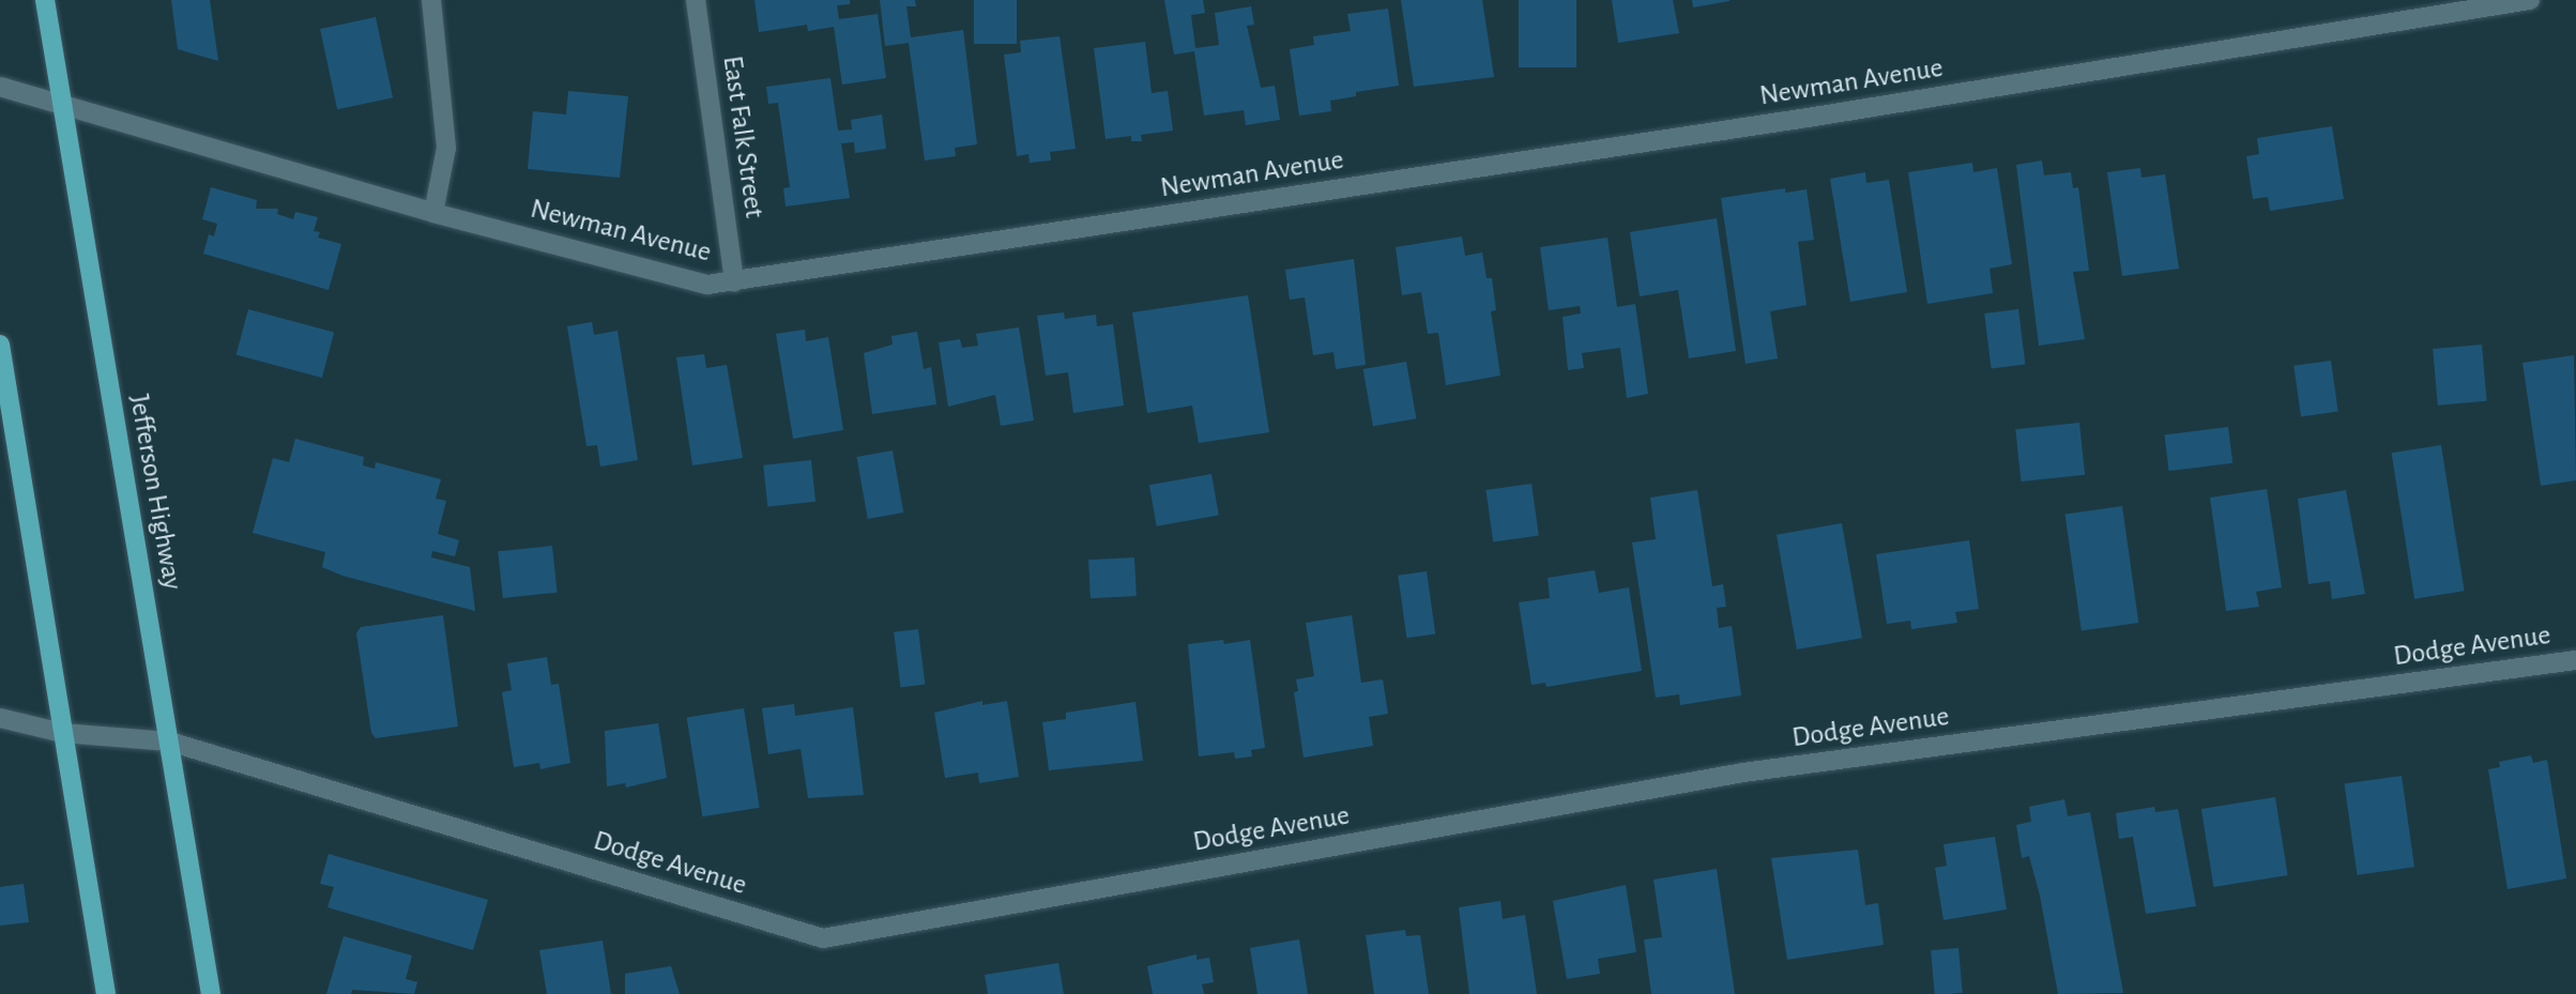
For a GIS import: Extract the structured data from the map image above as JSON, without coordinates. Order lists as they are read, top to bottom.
{
  "streets": {
    "main road": ["Jefferson Highway"],
    "street": ["Newman Avenue", "East Falk Street", "Dodge Avenue"]
  },
  "crossings": [
    ["Newman Avenue", "East Falk Street"],
    ["Newman Avenue", "Jefferson Highway"],
    ["Jefferson Highway", "Dodge Avenue"]
  ]
}
